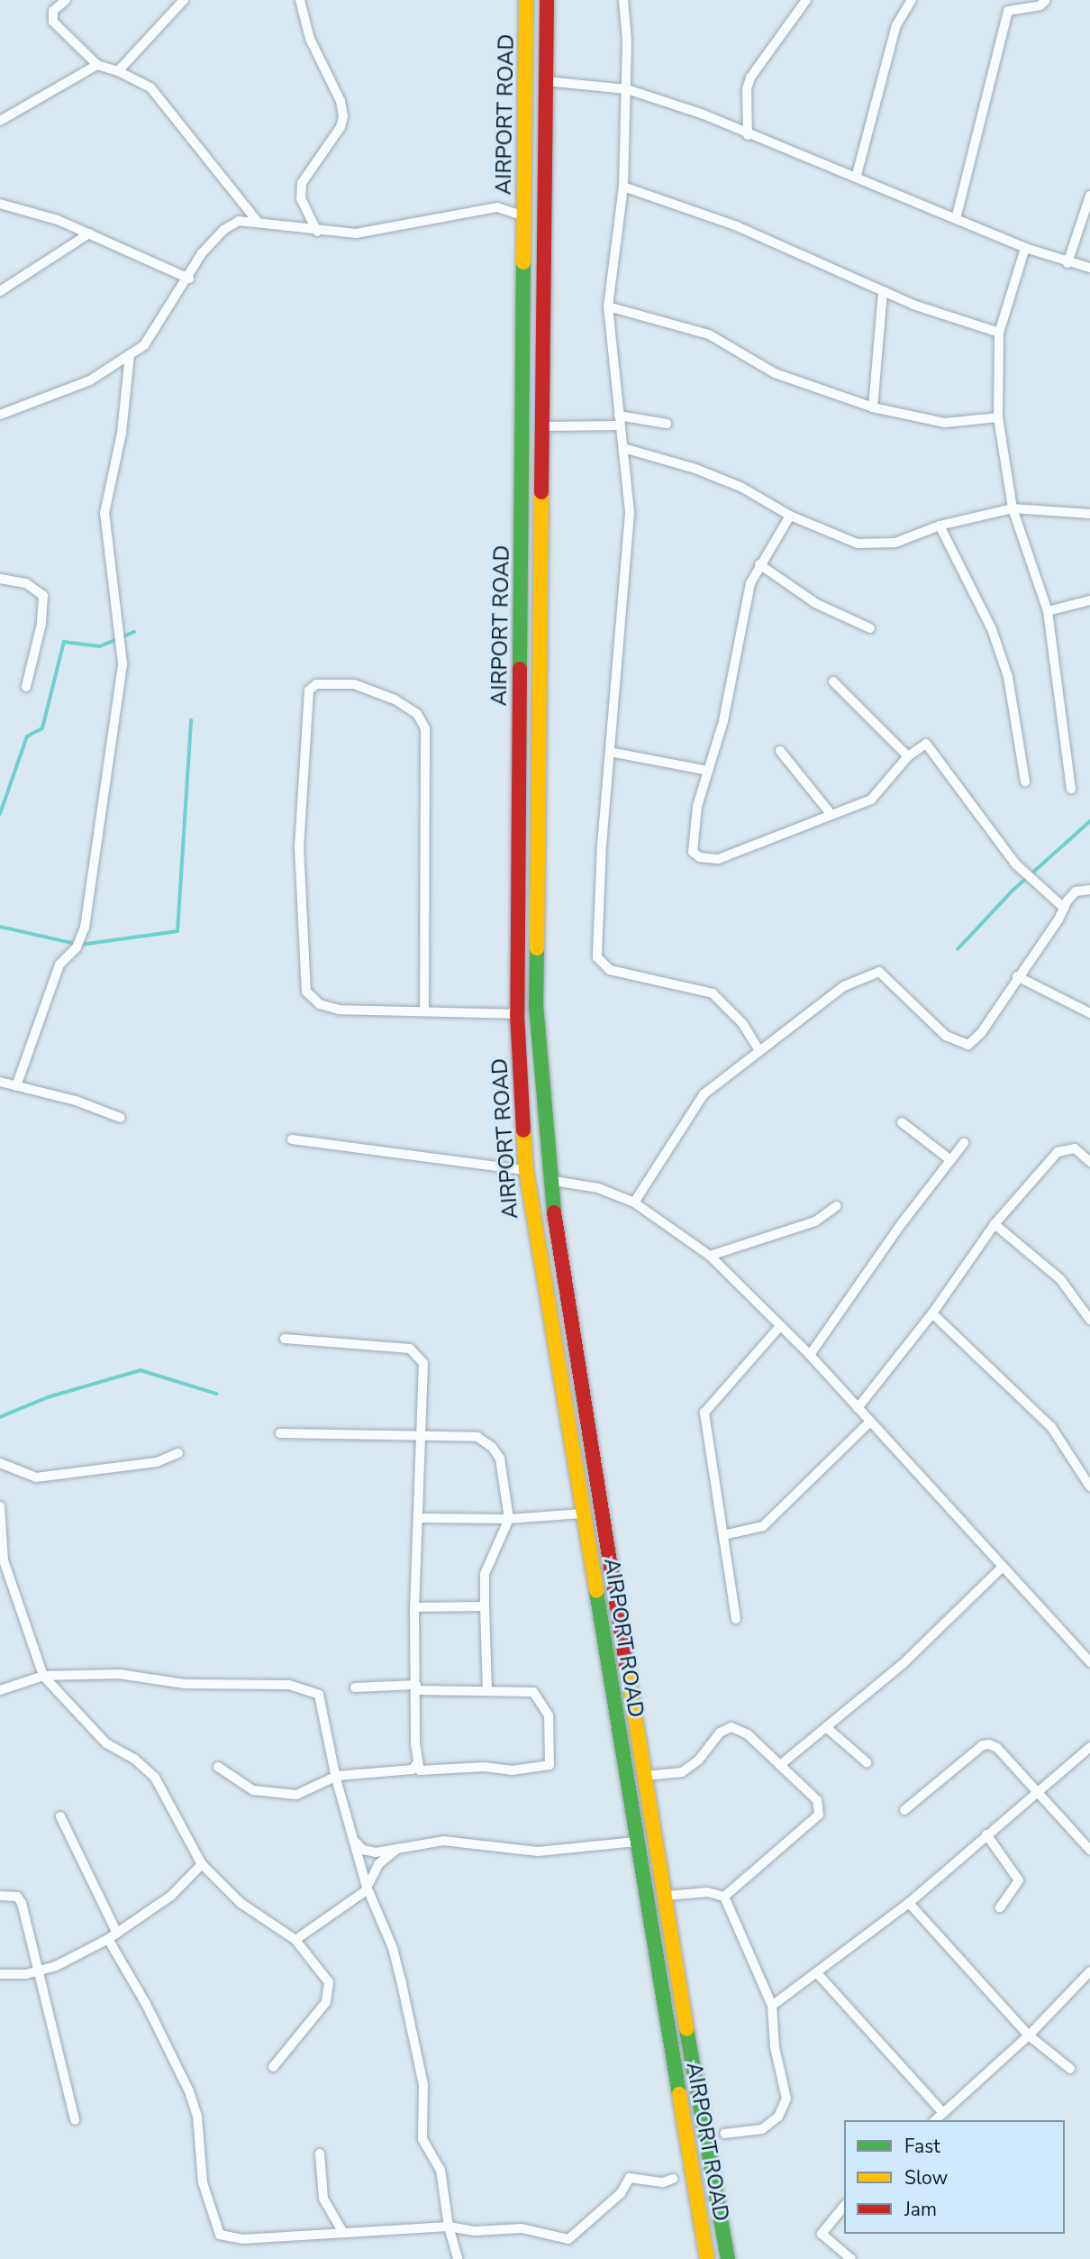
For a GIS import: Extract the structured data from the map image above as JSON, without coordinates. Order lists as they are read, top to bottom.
{
  "streets": {
    "main road": ["AIRPORT ROAD"]
  },
  "legend": ["Fast", "Slow", "Jam"]
}
